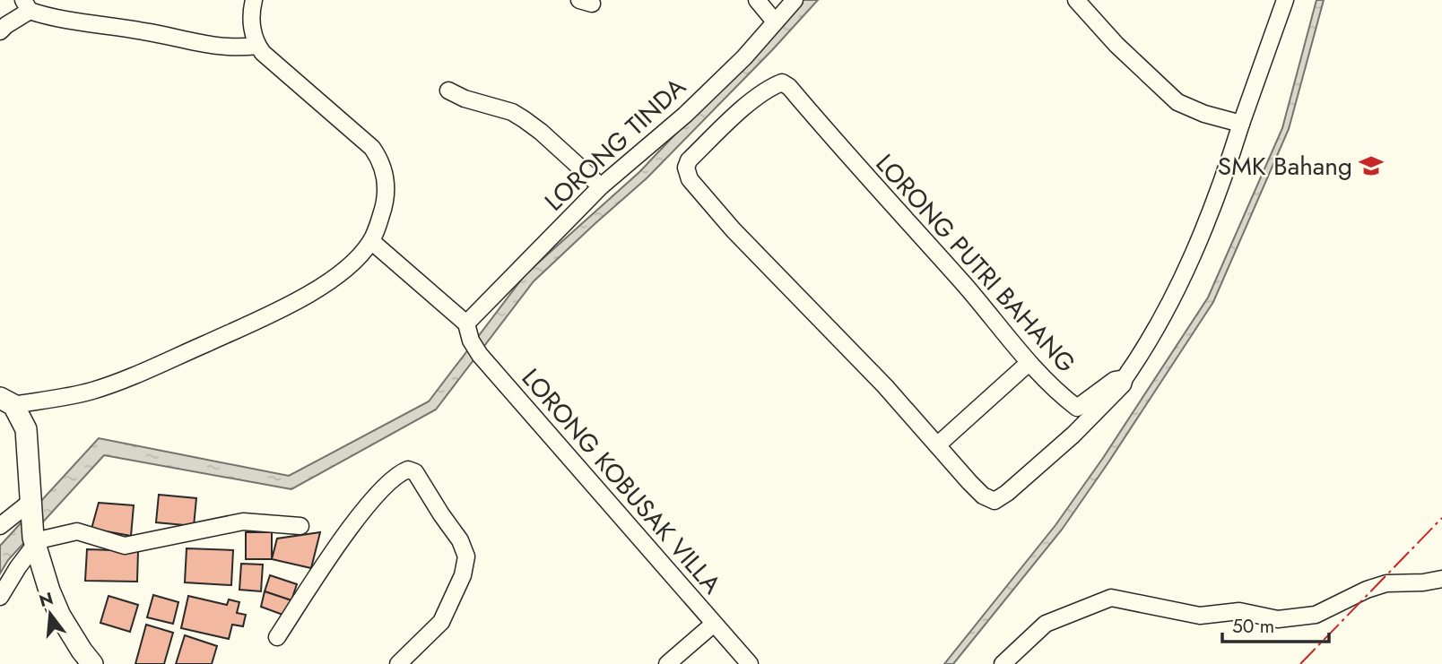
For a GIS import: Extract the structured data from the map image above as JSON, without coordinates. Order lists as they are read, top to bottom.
{
  "streets": {
    "street": ["LORONG TINDA", "LORONG PUTRI BAHANG", "LORONG KOBUSAK VILLA"]
  },
  "crossings": [
    ["LORONG TINDA", "LORONG KOBUSAK VILLA"]
  ],
  "places": {
    "school or university": ["SMK Bahang"]
  },
  "scale_bar": "50 m",
  "north": "top"
}
